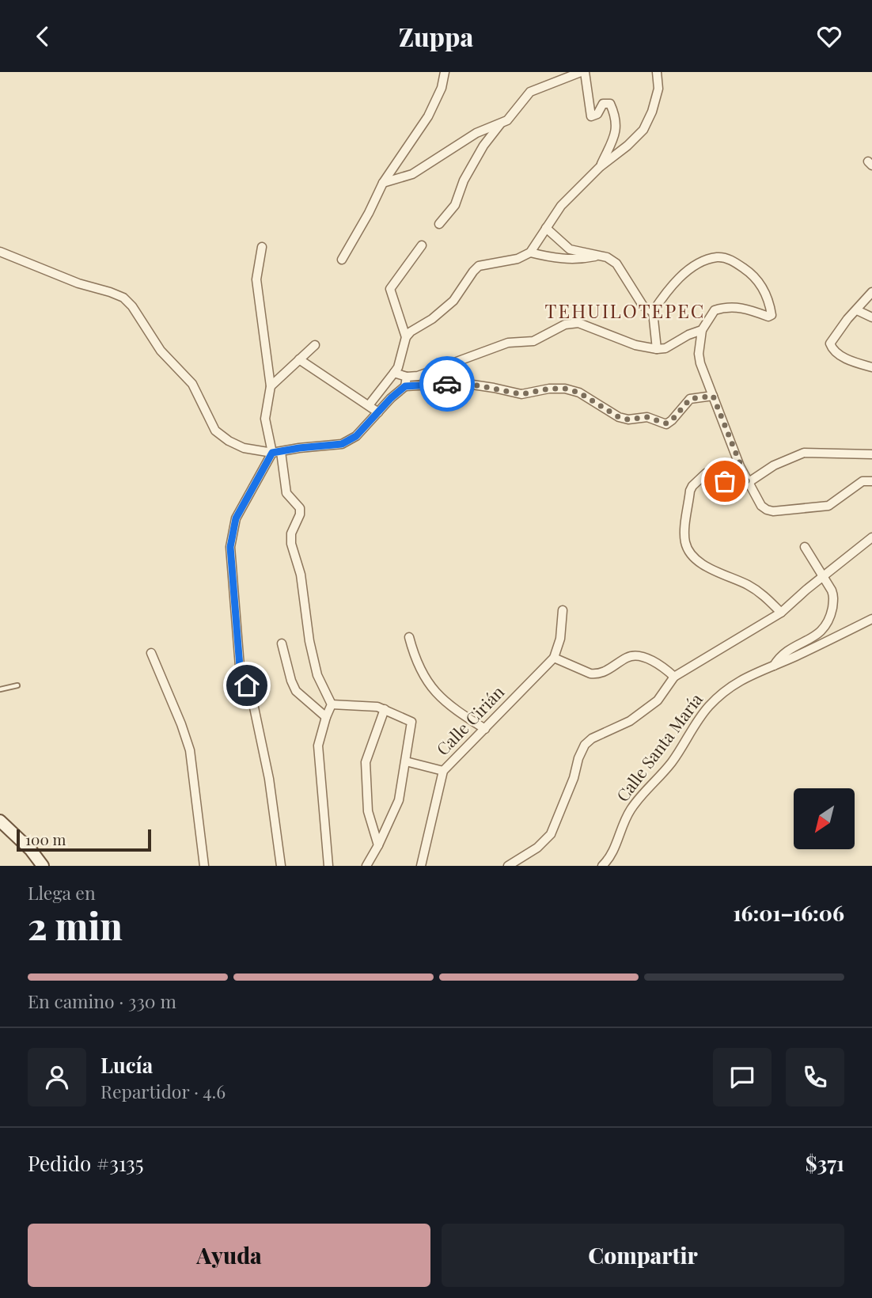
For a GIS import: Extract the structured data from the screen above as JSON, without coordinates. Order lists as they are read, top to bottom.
{
  "streets": {
    "street": ["Calle Cirián", "Calle Santa María"]
  },
  "districts": ["TEHUILOTEPEC"],
  "scale_bar": "100 m",
  "north": "bottom left",
  "page": {
    "header": "Zuppa",
    "scale": "100 m",
    "heading": ["2 min", "Llega en", "16:01–16:06"],
    "panel": [
      "Lucía",
      "Repartidor · 4.6",
      "Pedido #3135",
      "$371"
    ],
    "bar": "En camino · 330 m",
    "buttons": ["Ayuda", "Compartir"]
  }
}
